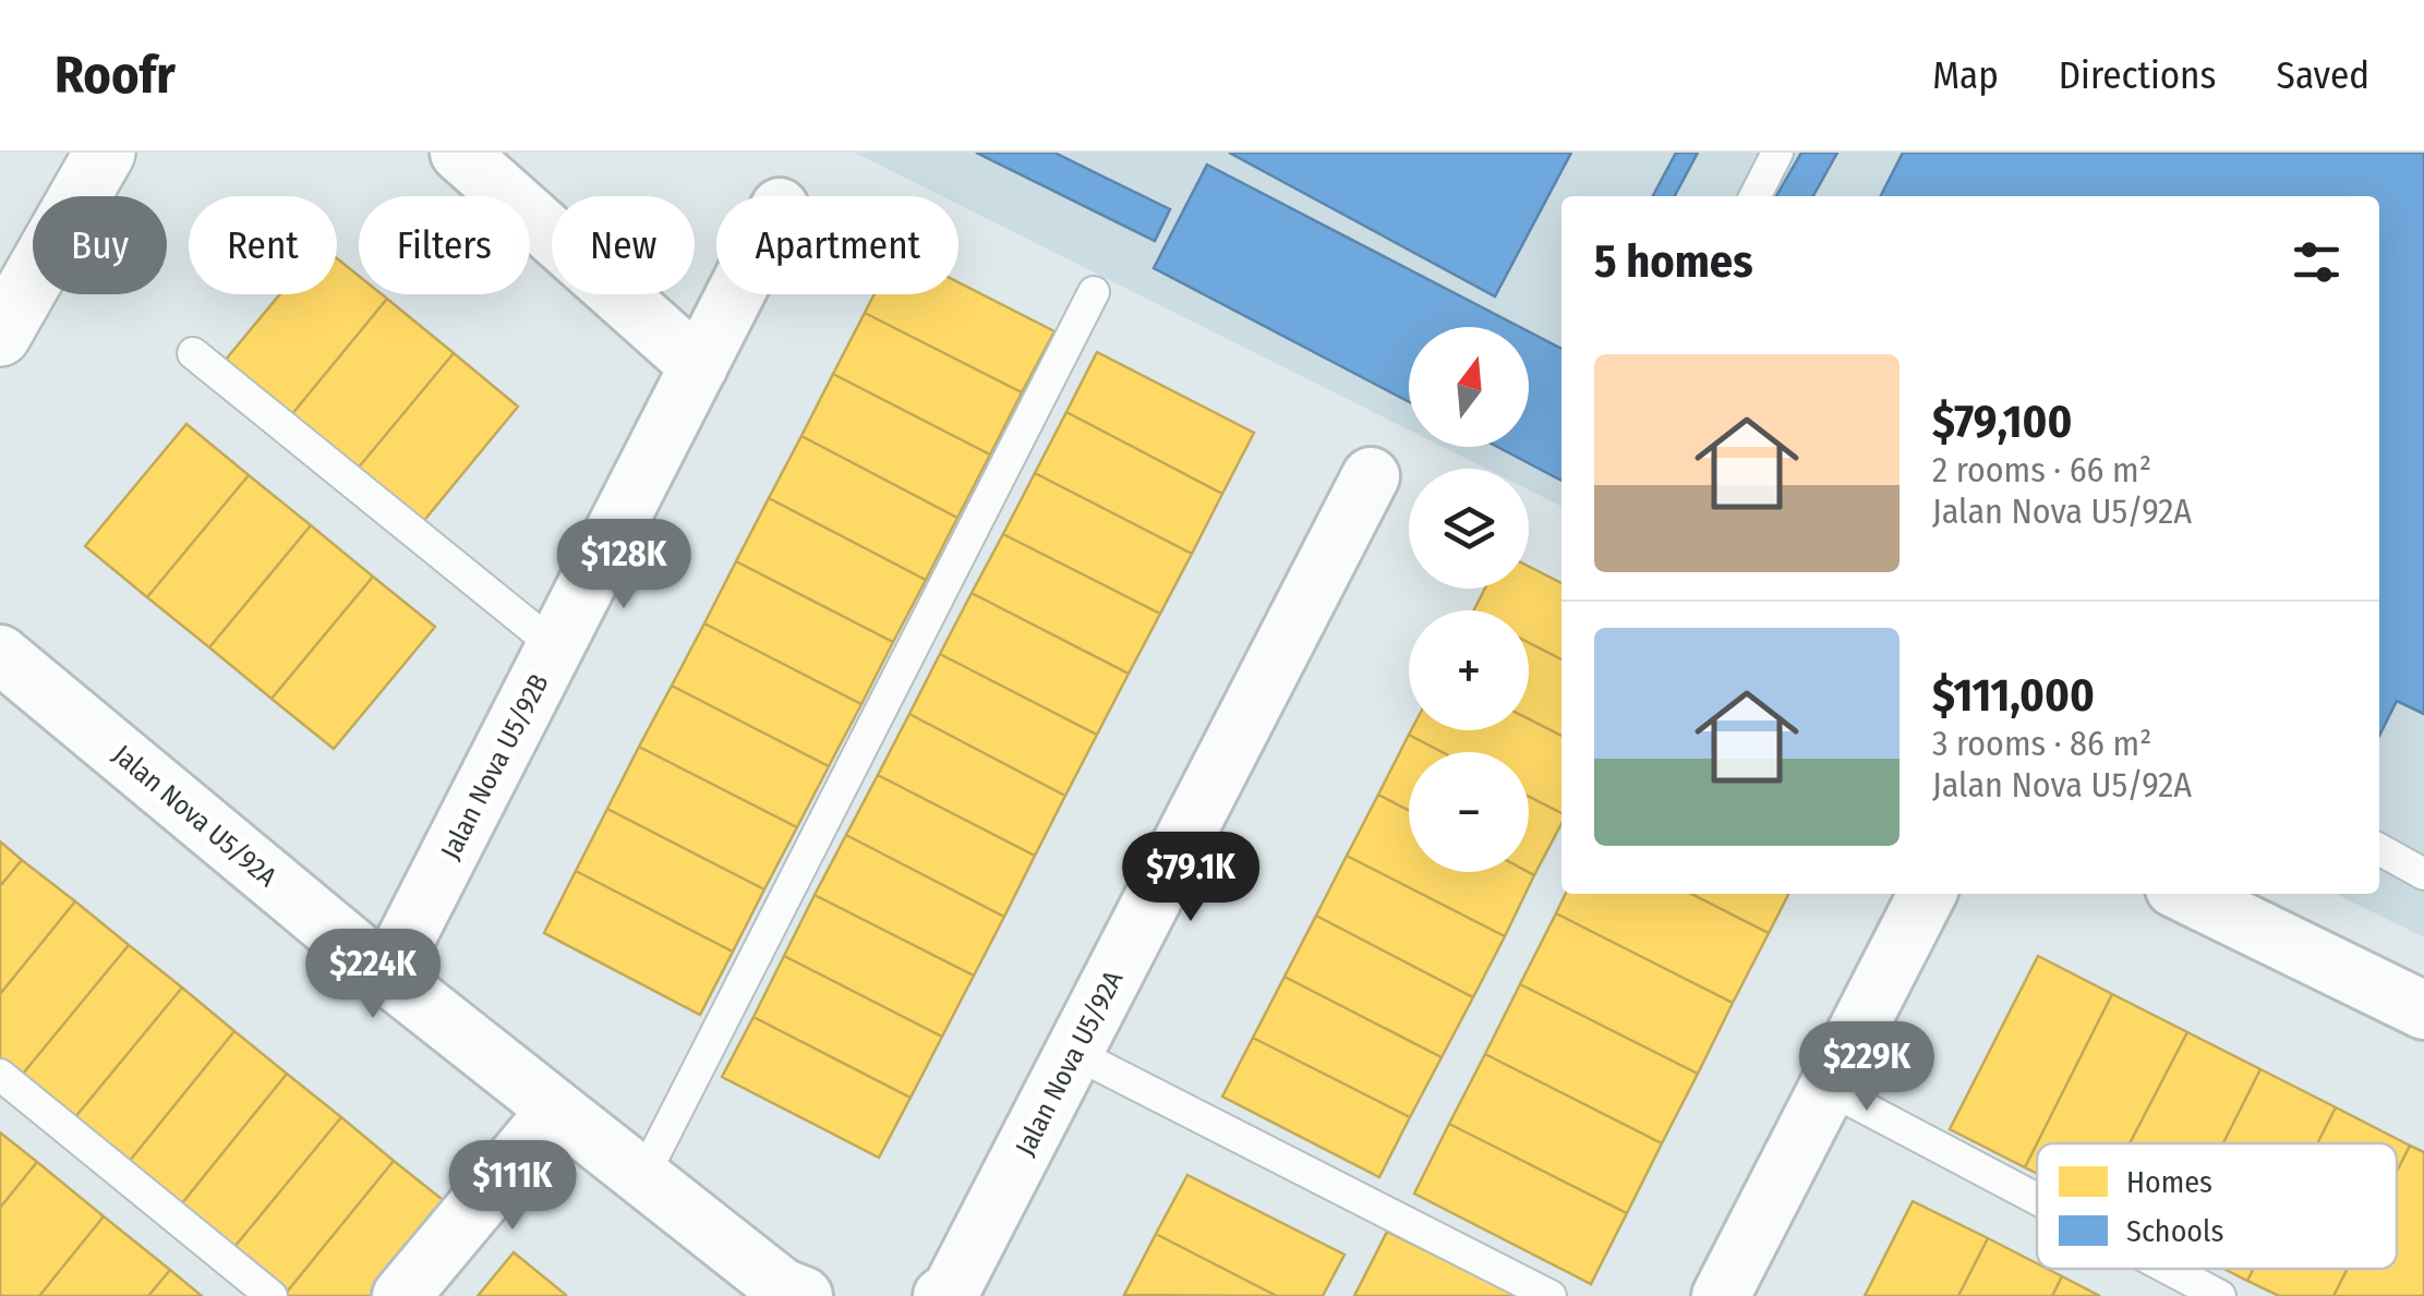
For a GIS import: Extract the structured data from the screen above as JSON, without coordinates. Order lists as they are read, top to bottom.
{
  "streets": {
    "street": ["Jalan Nova U5/92B", "Jalan Nova U5/92A"]
  },
  "crossings": [
    ["Jalan Nova U5/92B", "Jalan Nova U5/92A"]
  ],
  "legend": ["Homes", "Schools"],
  "north": "top",
  "page": {
    "header": "Roofr",
    "nav": ["Map", "Directions", "Saved"],
    "chip": [
      "Buy",
      "Rent",
      "Filters",
      "New",
      "Apartment"
    ],
    "heading": "5 homes",
    "map_buttons": ["+", "−"],
    "list": [
      {
        "name": "$79,100",
        "note": "2 rooms · 66 m² · Jalan Nova U5/92A"
      },
      {
        "name": "$111,000",
        "note": "3 rooms · 86 m² · Jalan Nova U5/92A"
      }
    ],
    "price": [
      "$128K",
      "$79.1K",
      "$224K",
      "$229K",
      "$111K"
    ]
  }
}
